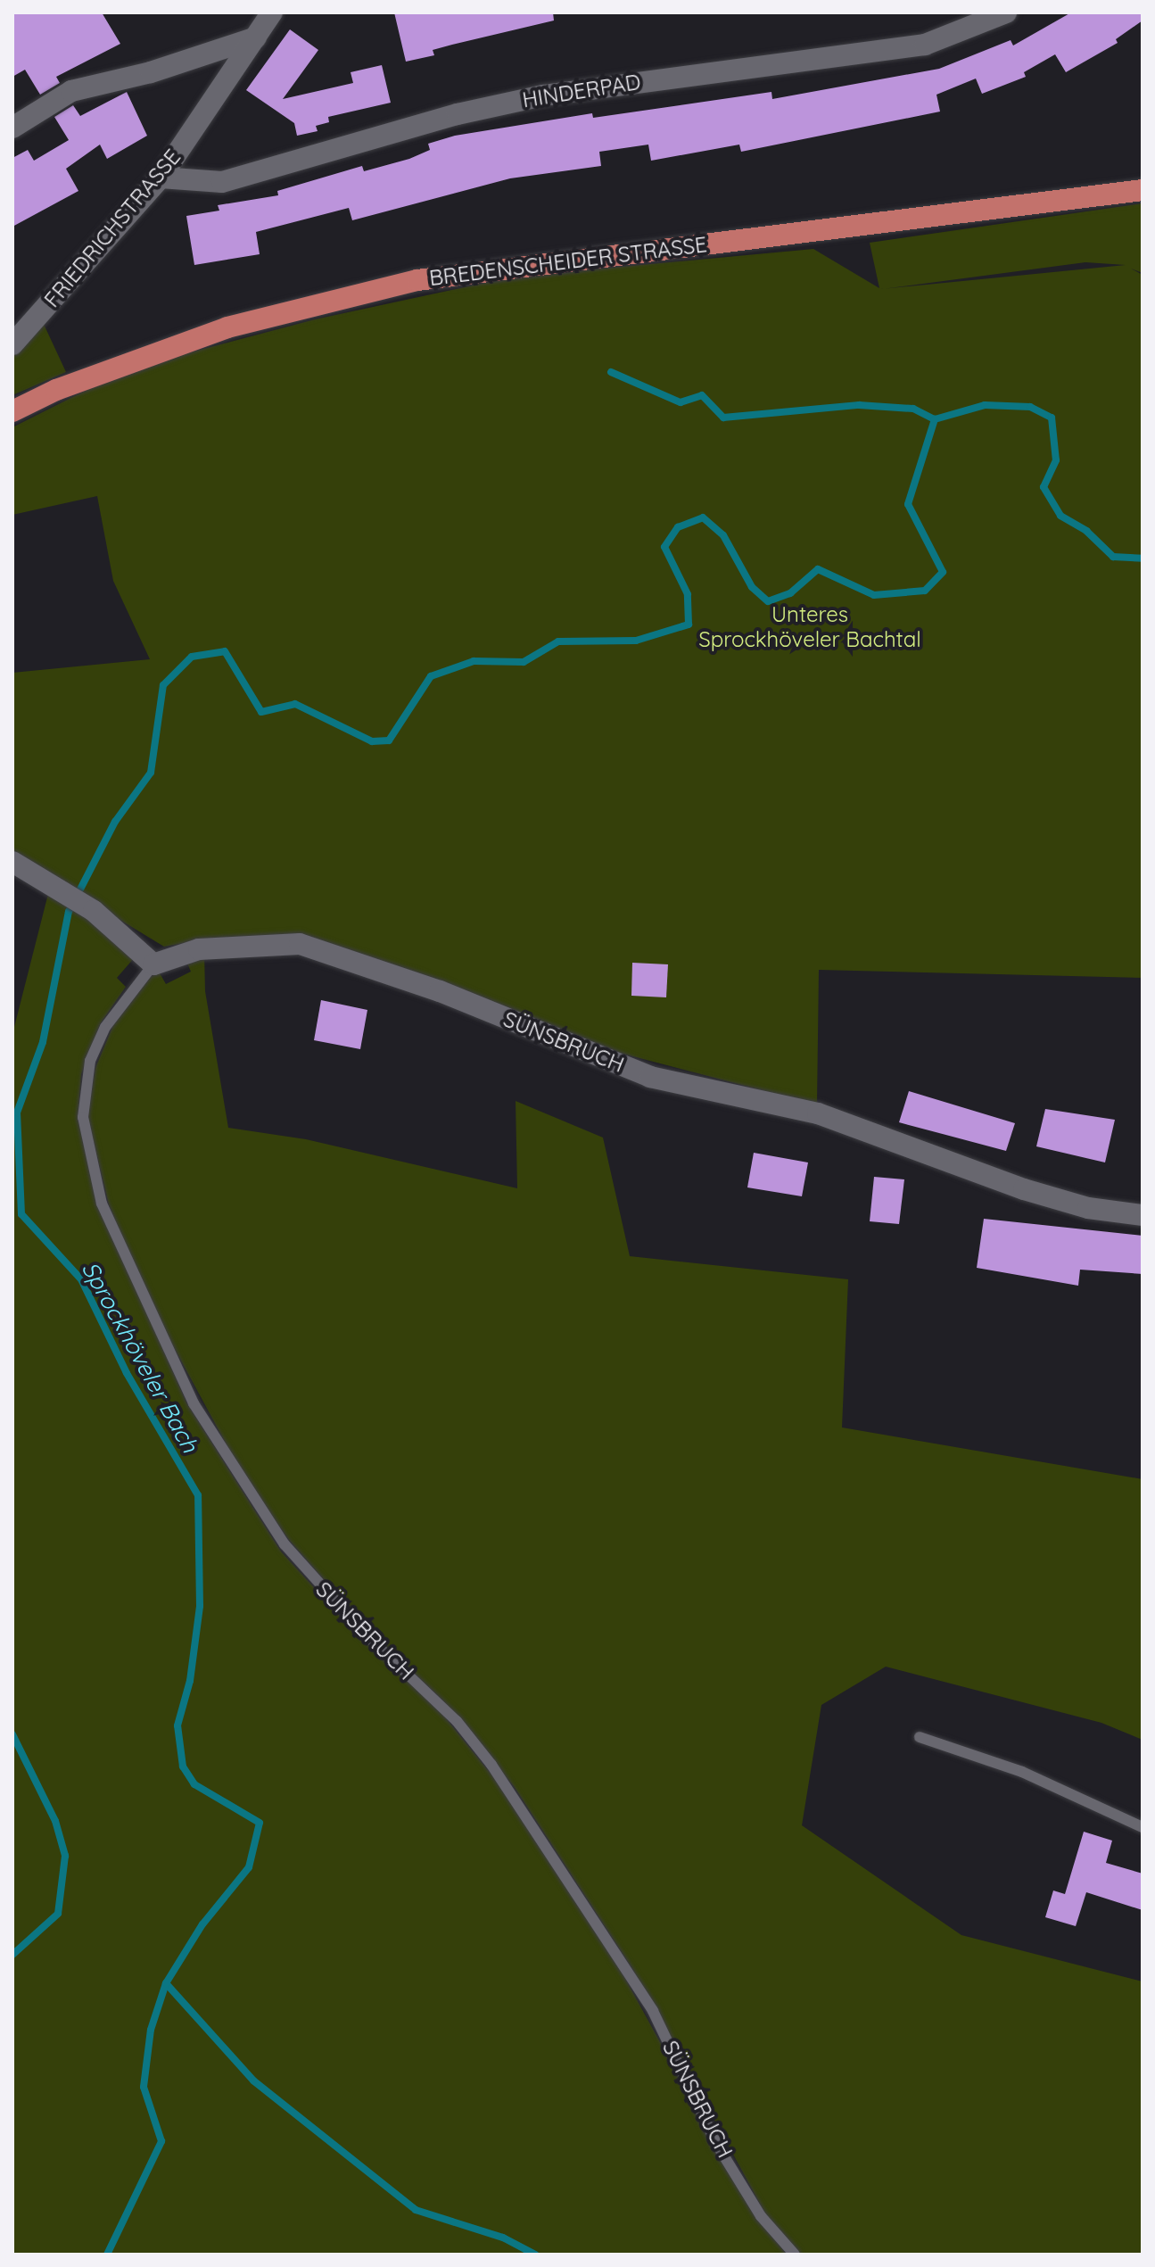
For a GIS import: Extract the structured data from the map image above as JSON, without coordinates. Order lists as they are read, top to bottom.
{
  "streets": {
    "main road": ["BREDENSCHEIDER STRASSE"],
    "street": ["HINDERPAD", "FRIEDRICHSTRASSE", "SÜNSBRUCH"]
  },
  "crossings": [
    ["HINDERPAD", "FRIEDRICHSTRASSE"]
  ],
  "water": ["Sprockhöveler Bach"],
  "parks": ["Unteres Sprockhöveler Bachtal"]
}
